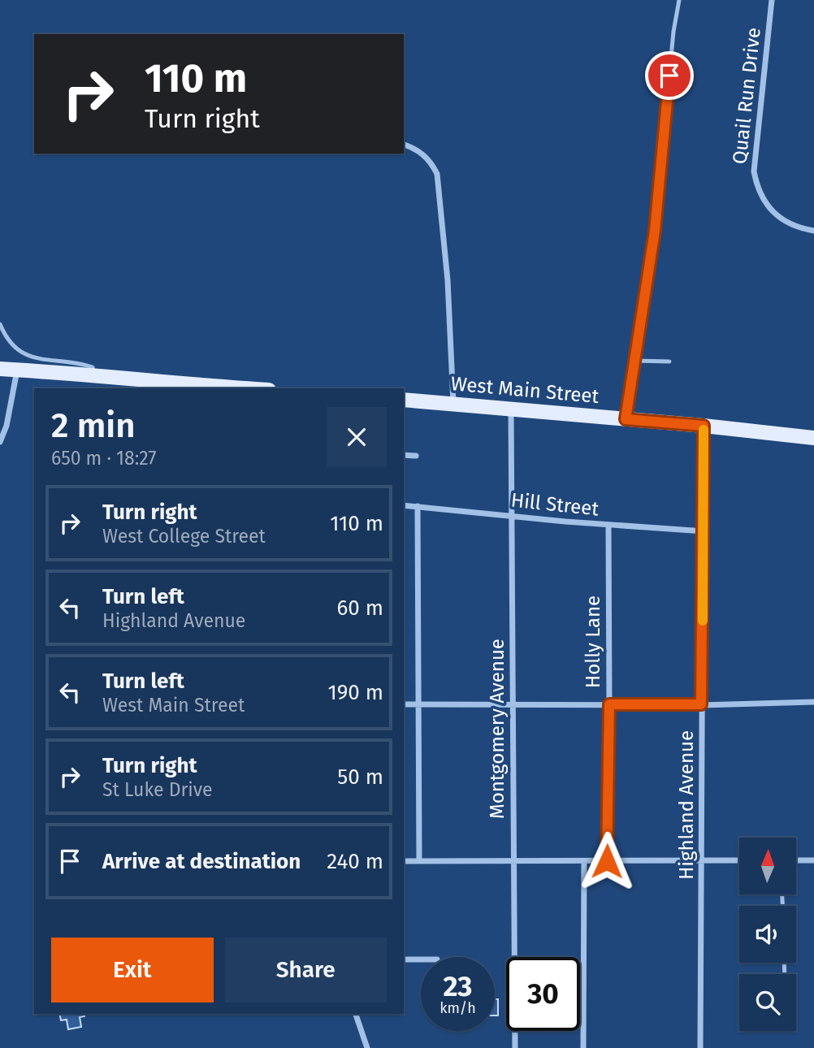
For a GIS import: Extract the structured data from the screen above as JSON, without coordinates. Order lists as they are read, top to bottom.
{
  "streets": {
    "main road": ["West Main Street"],
    "street": [
      "Quail Run Drive",
      "Hill Street",
      "Holly Lane",
      "Montgomery Avenue",
      "Highland Avenue"
    ]
  },
  "crossings": [
    ["West Main Street", "Montgomery Avenue"],
    ["West Main Street", "Highland Avenue"],
    ["Hill Street", "Holly Lane"],
    ["Hill Street", "Montgomery Avenue"],
    ["Hill Street", "Highland Avenue"]
  ],
  "north": "top",
  "page": {
    "turn": ["110 m", "Turn right"],
    "heading": ["2 min", "650 m · 18:27"],
    "list": [
      {
        "name": "Turn right",
        "note": "West College Street",
        "value": "110 m"
      },
      {
        "name": "Turn left",
        "note": "Highland Avenue",
        "value": "60 m"
      },
      {
        "name": "Turn left",
        "note": "West Main Street",
        "value": "190 m"
      },
      {
        "name": "Turn right",
        "note": "St Luke Drive",
        "value": "50 m"
      },
      {
        "name": "Arrive at destination",
        "value": "240 m"
      }
    ],
    "buttons": ["Exit", "Share"],
    "speed": "23 km/h",
    "limit": "30"
  }
}
